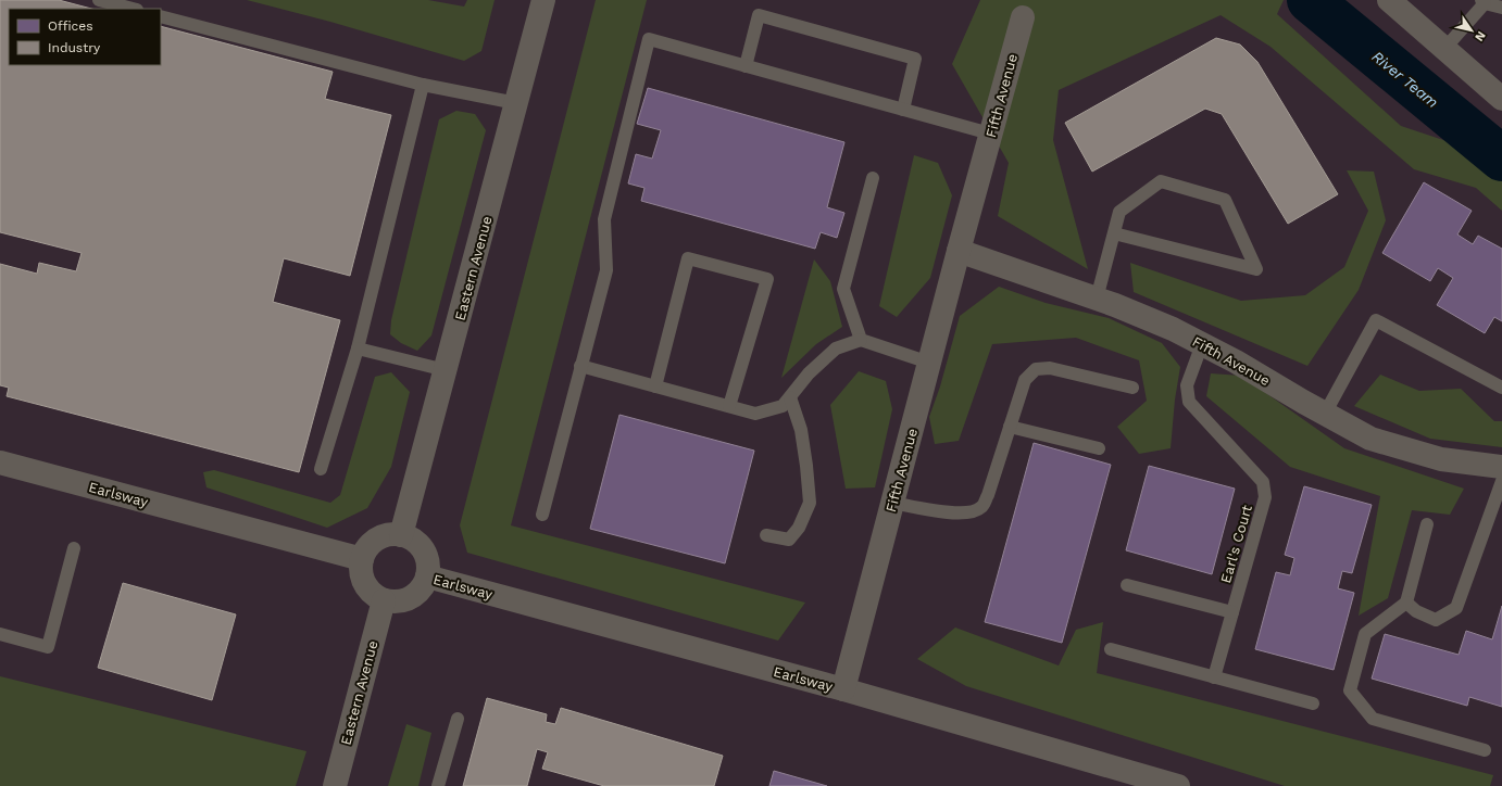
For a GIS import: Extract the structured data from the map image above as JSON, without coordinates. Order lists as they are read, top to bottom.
{
  "streets": {
    "street": ["Fifth Avenue", "Eastern Avenue", "Earlsway"],
    "lane": ["Earl's Court"]
  },
  "crossings": [
    ["Fifth Avenue", "Earlsway"],
    ["Fifth Avenue", "Earl's Court"],
    ["Eastern Avenue", "Earlsway"]
  ],
  "water": ["River Team"],
  "legend": ["Offices", "Industry"],
  "north": "bottom right"
}
